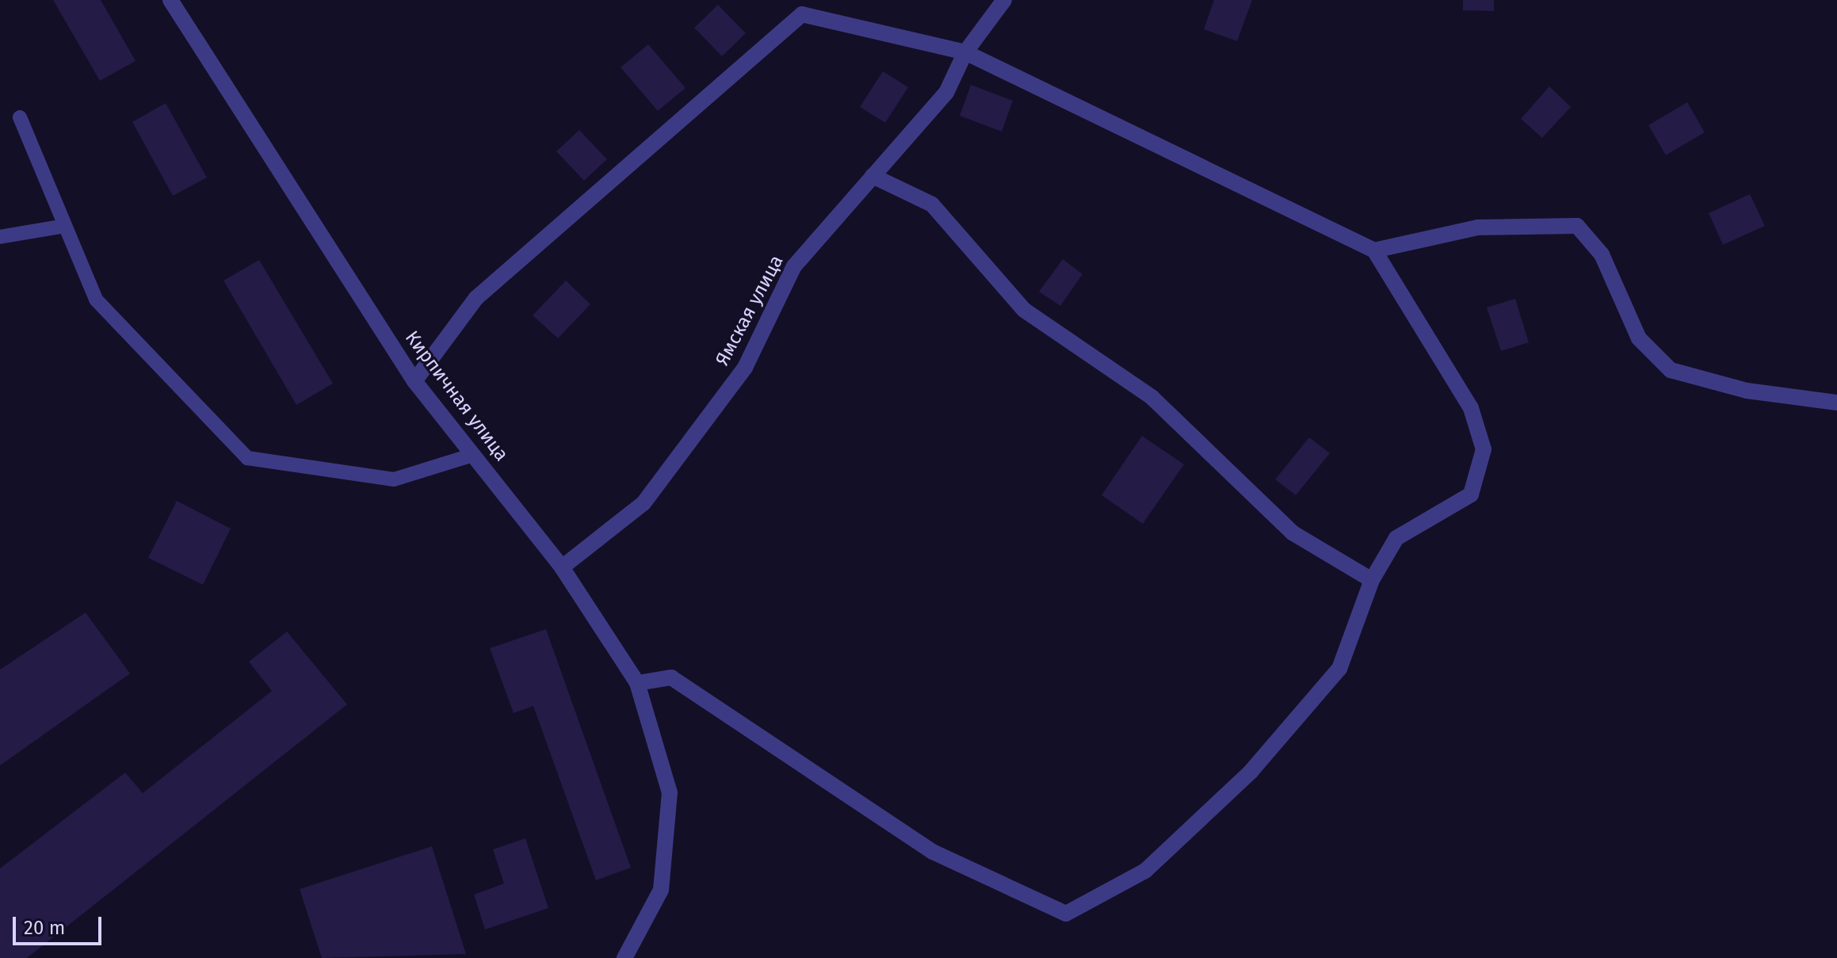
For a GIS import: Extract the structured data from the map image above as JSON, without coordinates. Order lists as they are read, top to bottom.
{
  "streets": {
    "street": ["Ямская улица", "Кирпичная улица"]
  },
  "crossings": [
    ["Ямская улица", "Кирпичная улица"]
  ],
  "scale_bar": "20 m"
}
